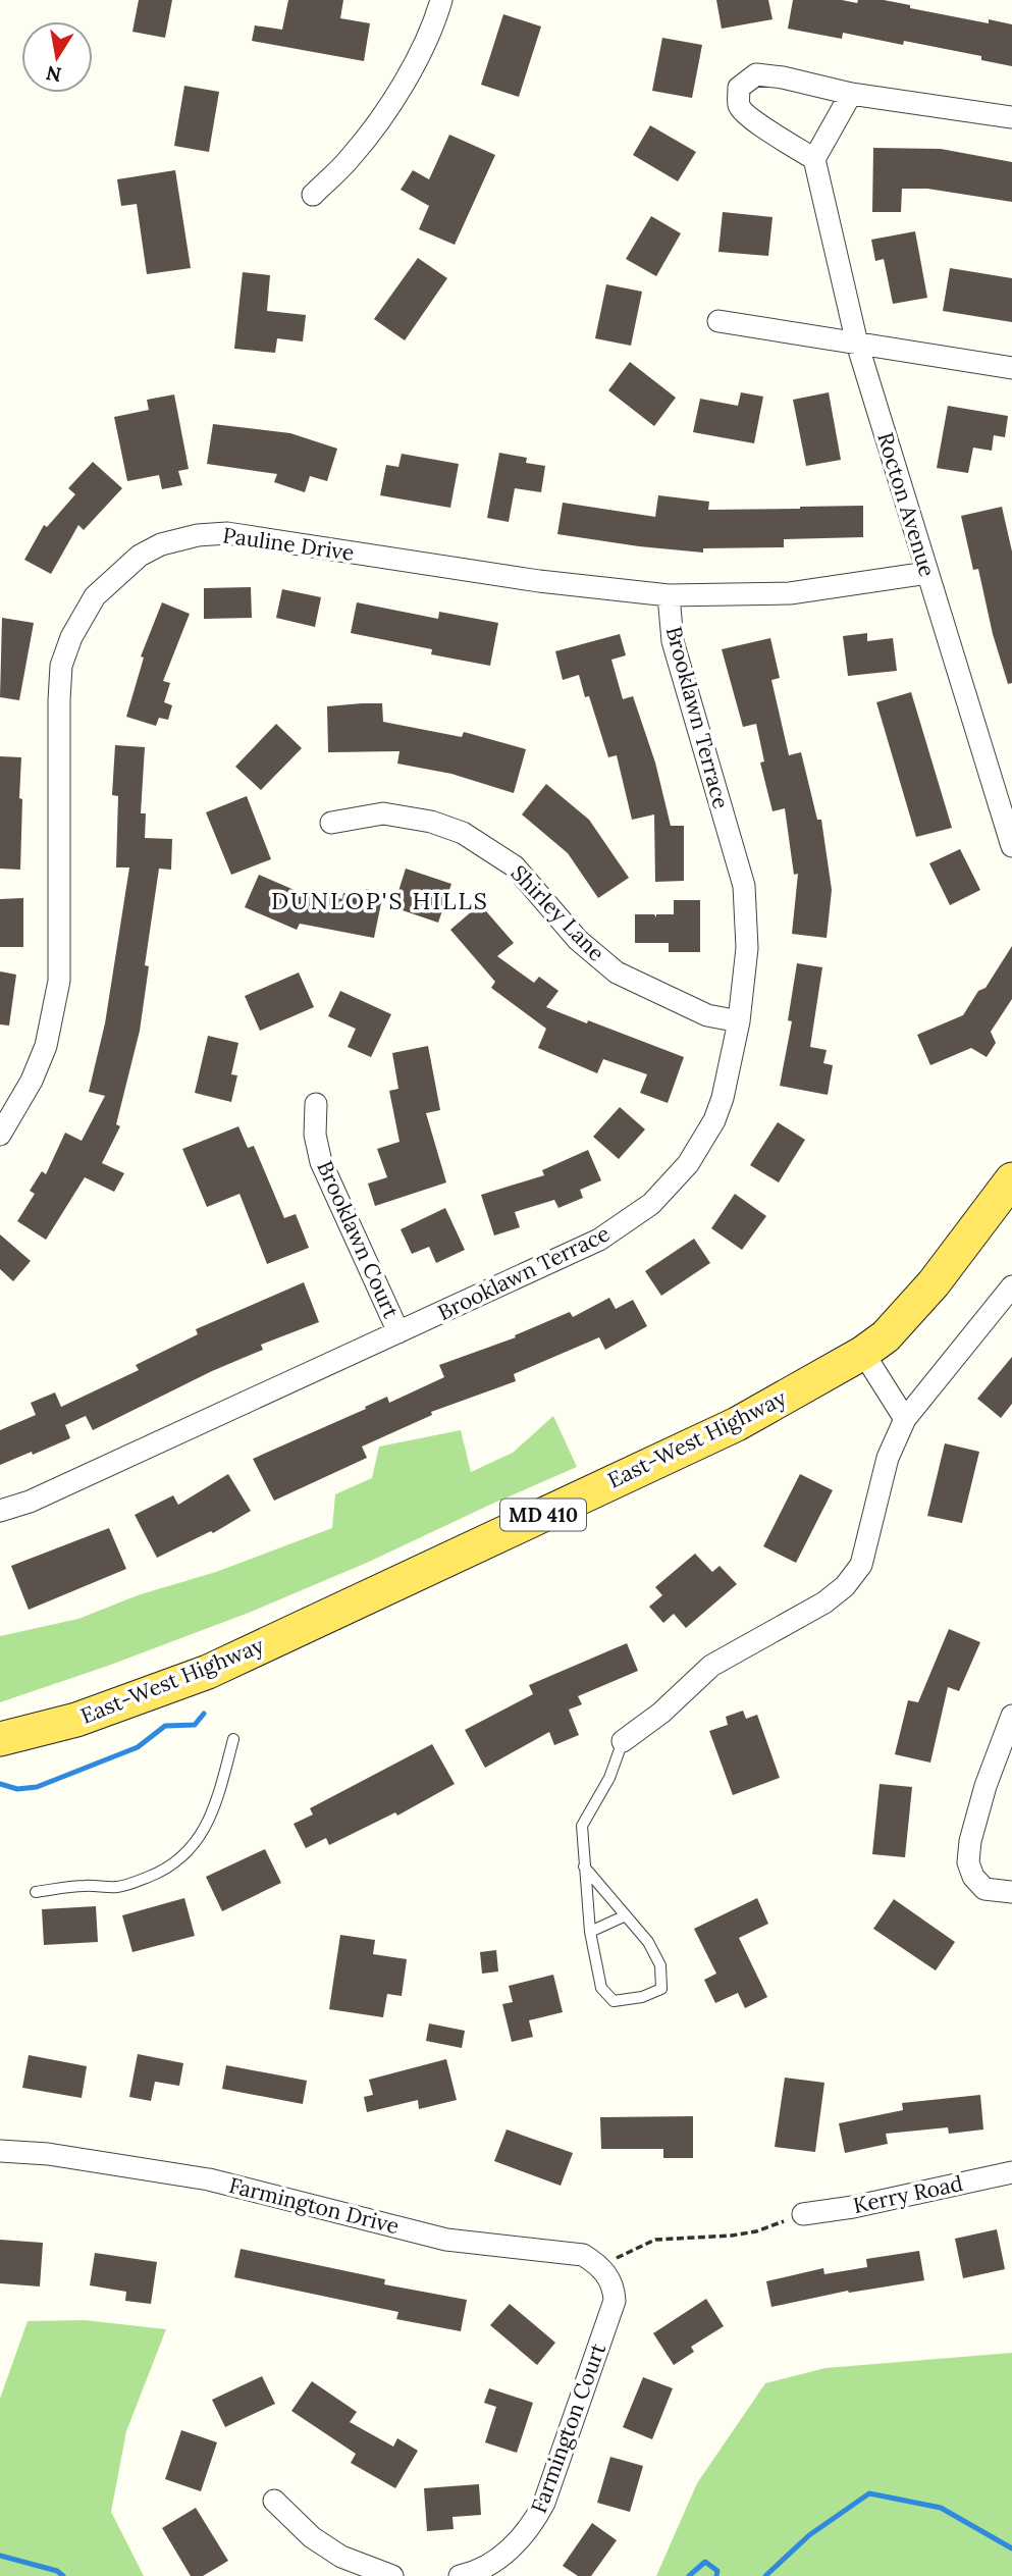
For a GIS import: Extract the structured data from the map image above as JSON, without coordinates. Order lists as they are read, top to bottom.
{
  "streets": {
    "main road": ["East-West Highway", "MD 410"],
    "street": [
      "Rocton Avenue",
      "Pauline Drive",
      "Brooklawn Terrace",
      "Shirley Lane",
      "Brooklawn Court",
      "Kerry Road",
      "Farmington Drive",
      "Farmington Court"
    ]
  },
  "crossings": [
    ["Rocton Avenue", "Pauline Drive"],
    ["Pauline Drive", "Brooklawn Terrace"],
    ["Brooklawn Terrace", "Shirley Lane"],
    ["Brooklawn Terrace", "Brooklawn Court"],
    ["Farmington Drive", "Farmington Court"]
  ],
  "districts": ["DUNLOP'S HILLS"],
  "north": "bottom"
}
